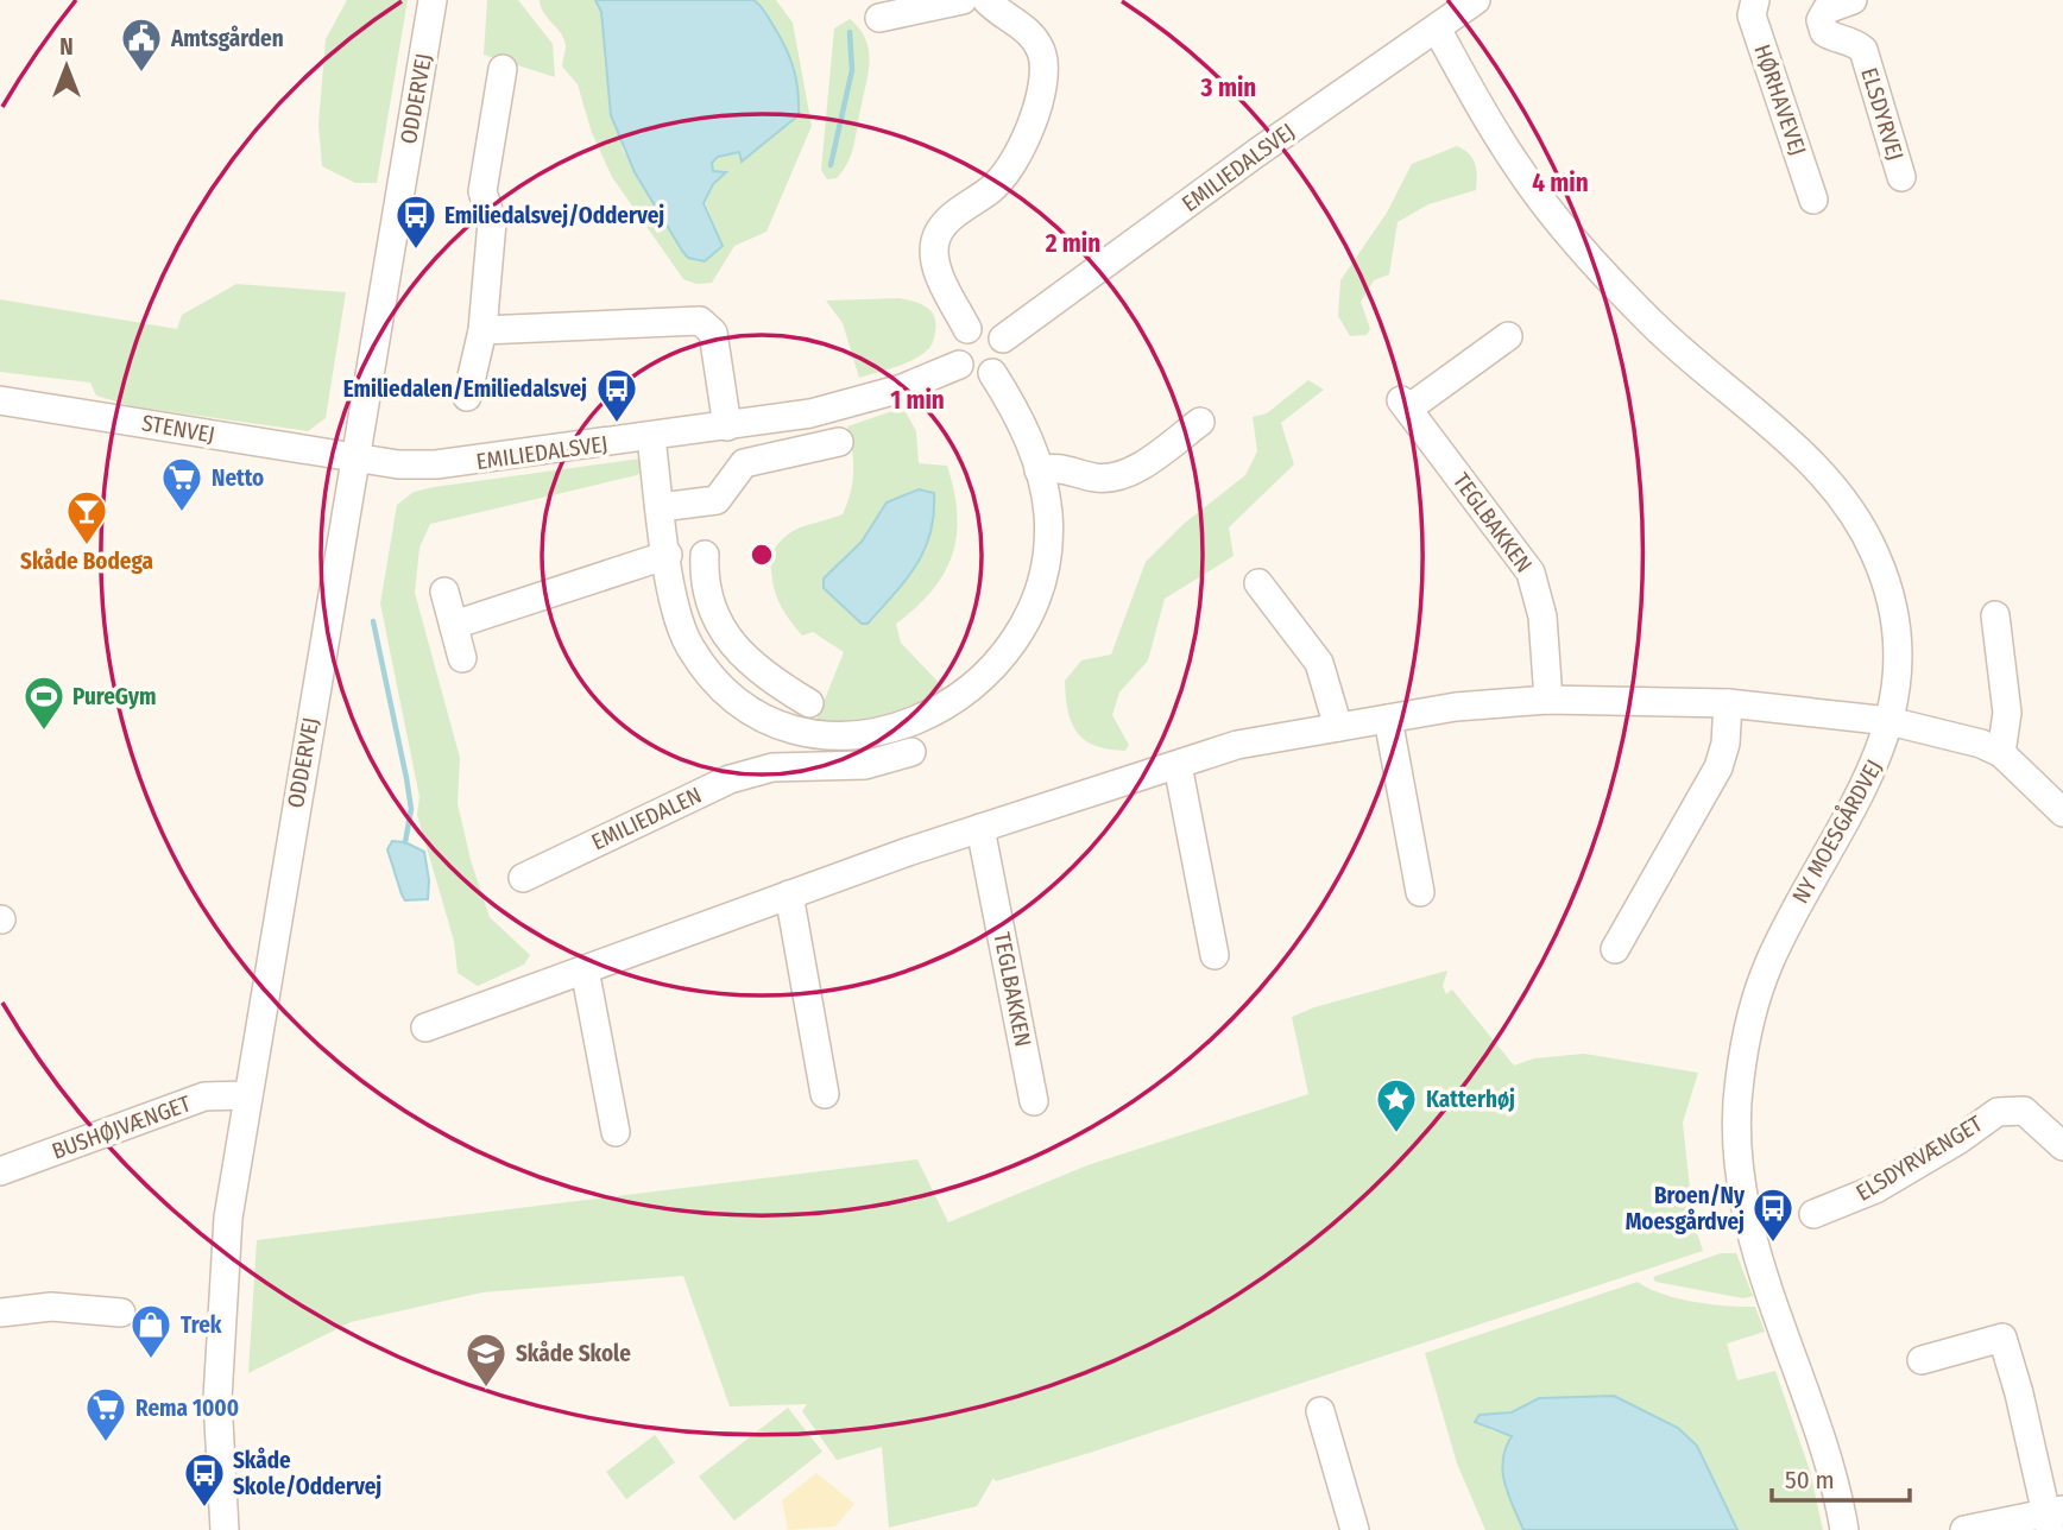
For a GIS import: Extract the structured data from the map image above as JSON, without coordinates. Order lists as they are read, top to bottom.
{
  "streets": {
    "street": [
      "ODDERVEJ",
      "HØRHAVEVEJ",
      "ELSDYRVEJ",
      "EMILIEDALSVEJ",
      "STENVEJ",
      "TEGLBAKKEN",
      "EMILIEDALEN",
      "NY MOESGÅRDVEJ",
      "BUSHØJVÆNGET",
      "ELSDYRVÆNGET"
    ]
  },
  "crossings": [
    ["ODDERVEJ", "EMILIEDALSVEJ"],
    ["ODDERVEJ", "STENVEJ"],
    ["ODDERVEJ", "BUSHØJVÆNGET"],
    ["EMILIEDALSVEJ", "STENVEJ"],
    ["EMILIEDALSVEJ", "NY MOESGÅRDVEJ"]
  ],
  "places": {
    "public building": ["Amtsgården"],
    "bus stop": [
      "Emiliedalsvej/Oddervej",
      "Emiliedalen/Emiliedalsvej",
      "Broen/Ny Moesgårdvej",
      "Skåde Skole/Oddervej"
    ],
    "supermarket": ["Netto", "Rema 1000"],
    "bar": ["Skåde Bodega"],
    "sports": ["PureGym"],
    "place": ["Katterhøj"],
    "shop": ["Trek"],
    "school or university": ["Skåde Skole"]
  },
  "scale_bar": "50 m",
  "north": "top",
  "rings": [
    "3 min",
    "4 min",
    "2 min",
    "1 min"
  ]
}
